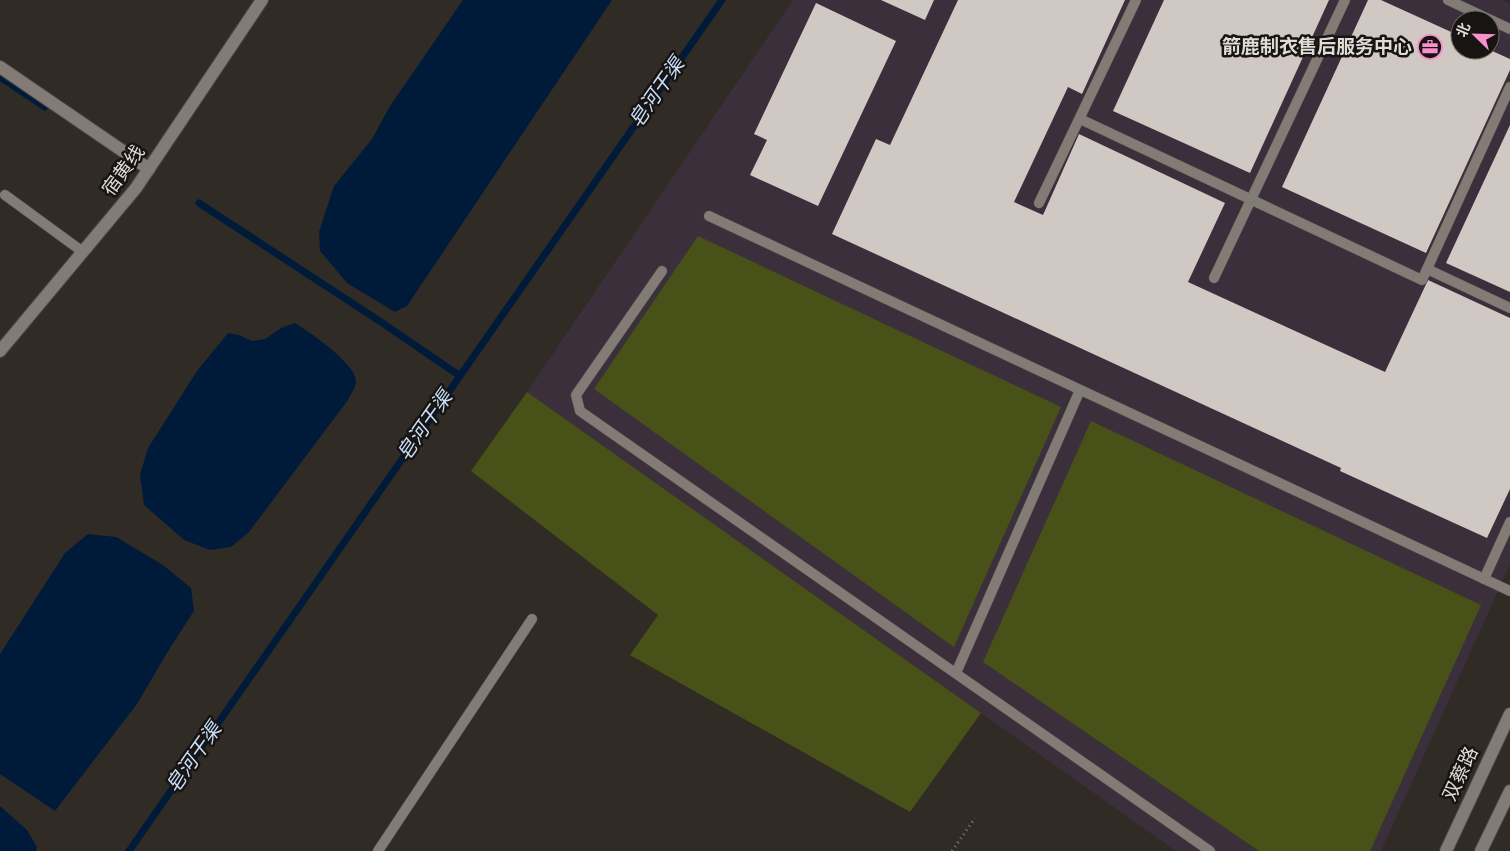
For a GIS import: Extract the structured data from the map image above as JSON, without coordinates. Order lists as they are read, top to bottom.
{
  "streets": {
    "main road": ["宿黄线", "双蔡路"]
  },
  "water": ["皂河干渠"],
  "places": {
    "office": ["箭鹿制衣售后服务中心"]
  },
  "north": "top left"
}
